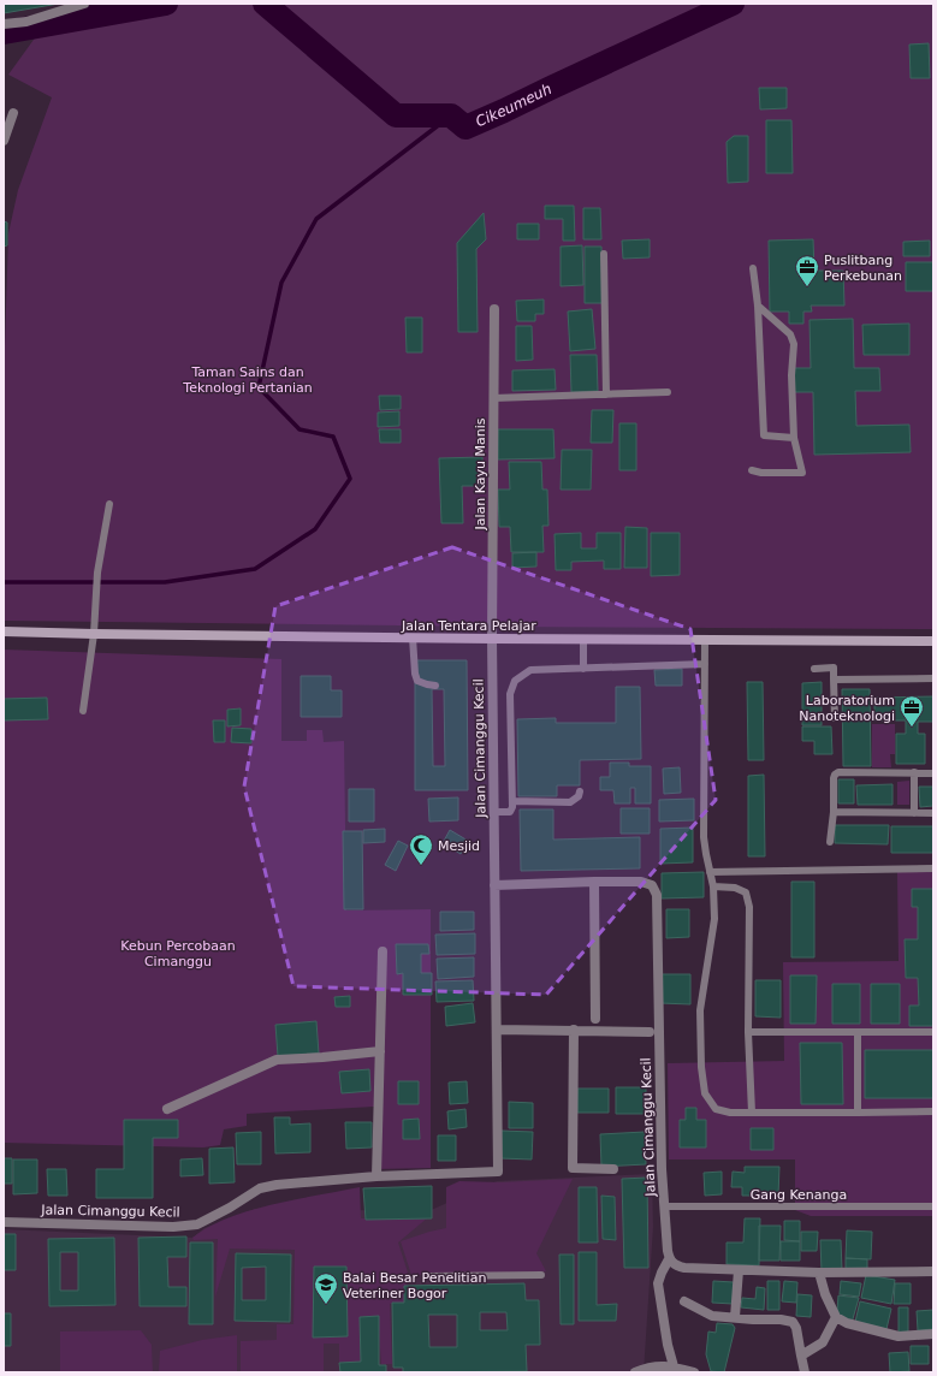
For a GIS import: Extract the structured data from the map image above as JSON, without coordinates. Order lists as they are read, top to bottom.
{
  "streets": {
    "main road": ["Jalan Tentara Pelajar"],
    "street": ["Jalan Kayu Manis", "Jalan Cimanggu Kecil"],
    "lane": ["Gang Kenanga"]
  },
  "crossings": [
    ["Jalan Kayu Manis", "Jalan Tentara Pelajar"],
    ["Jalan Kayu Manis", "Jalan Cimanggu Kecil"],
    ["Jalan Tentara Pelajar", "Jalan Cimanggu Kecil"],
    ["Jalan Cimanggu Kecil", "Gang Kenanga"]
  ],
  "water": ["Cikeumeuh"],
  "parks": ["Taman Sains dan Teknologi Pertanian", "Kebun Percobaan Cimanggu"],
  "places": {
    "office": ["Puslitbang Perkebunan", "Laboratorium Nanoteknologi"],
    "mosque": ["Mesjid"],
    "school or university": ["Balai Besar Penelitian Veteriner Bogor"]
  }
}
